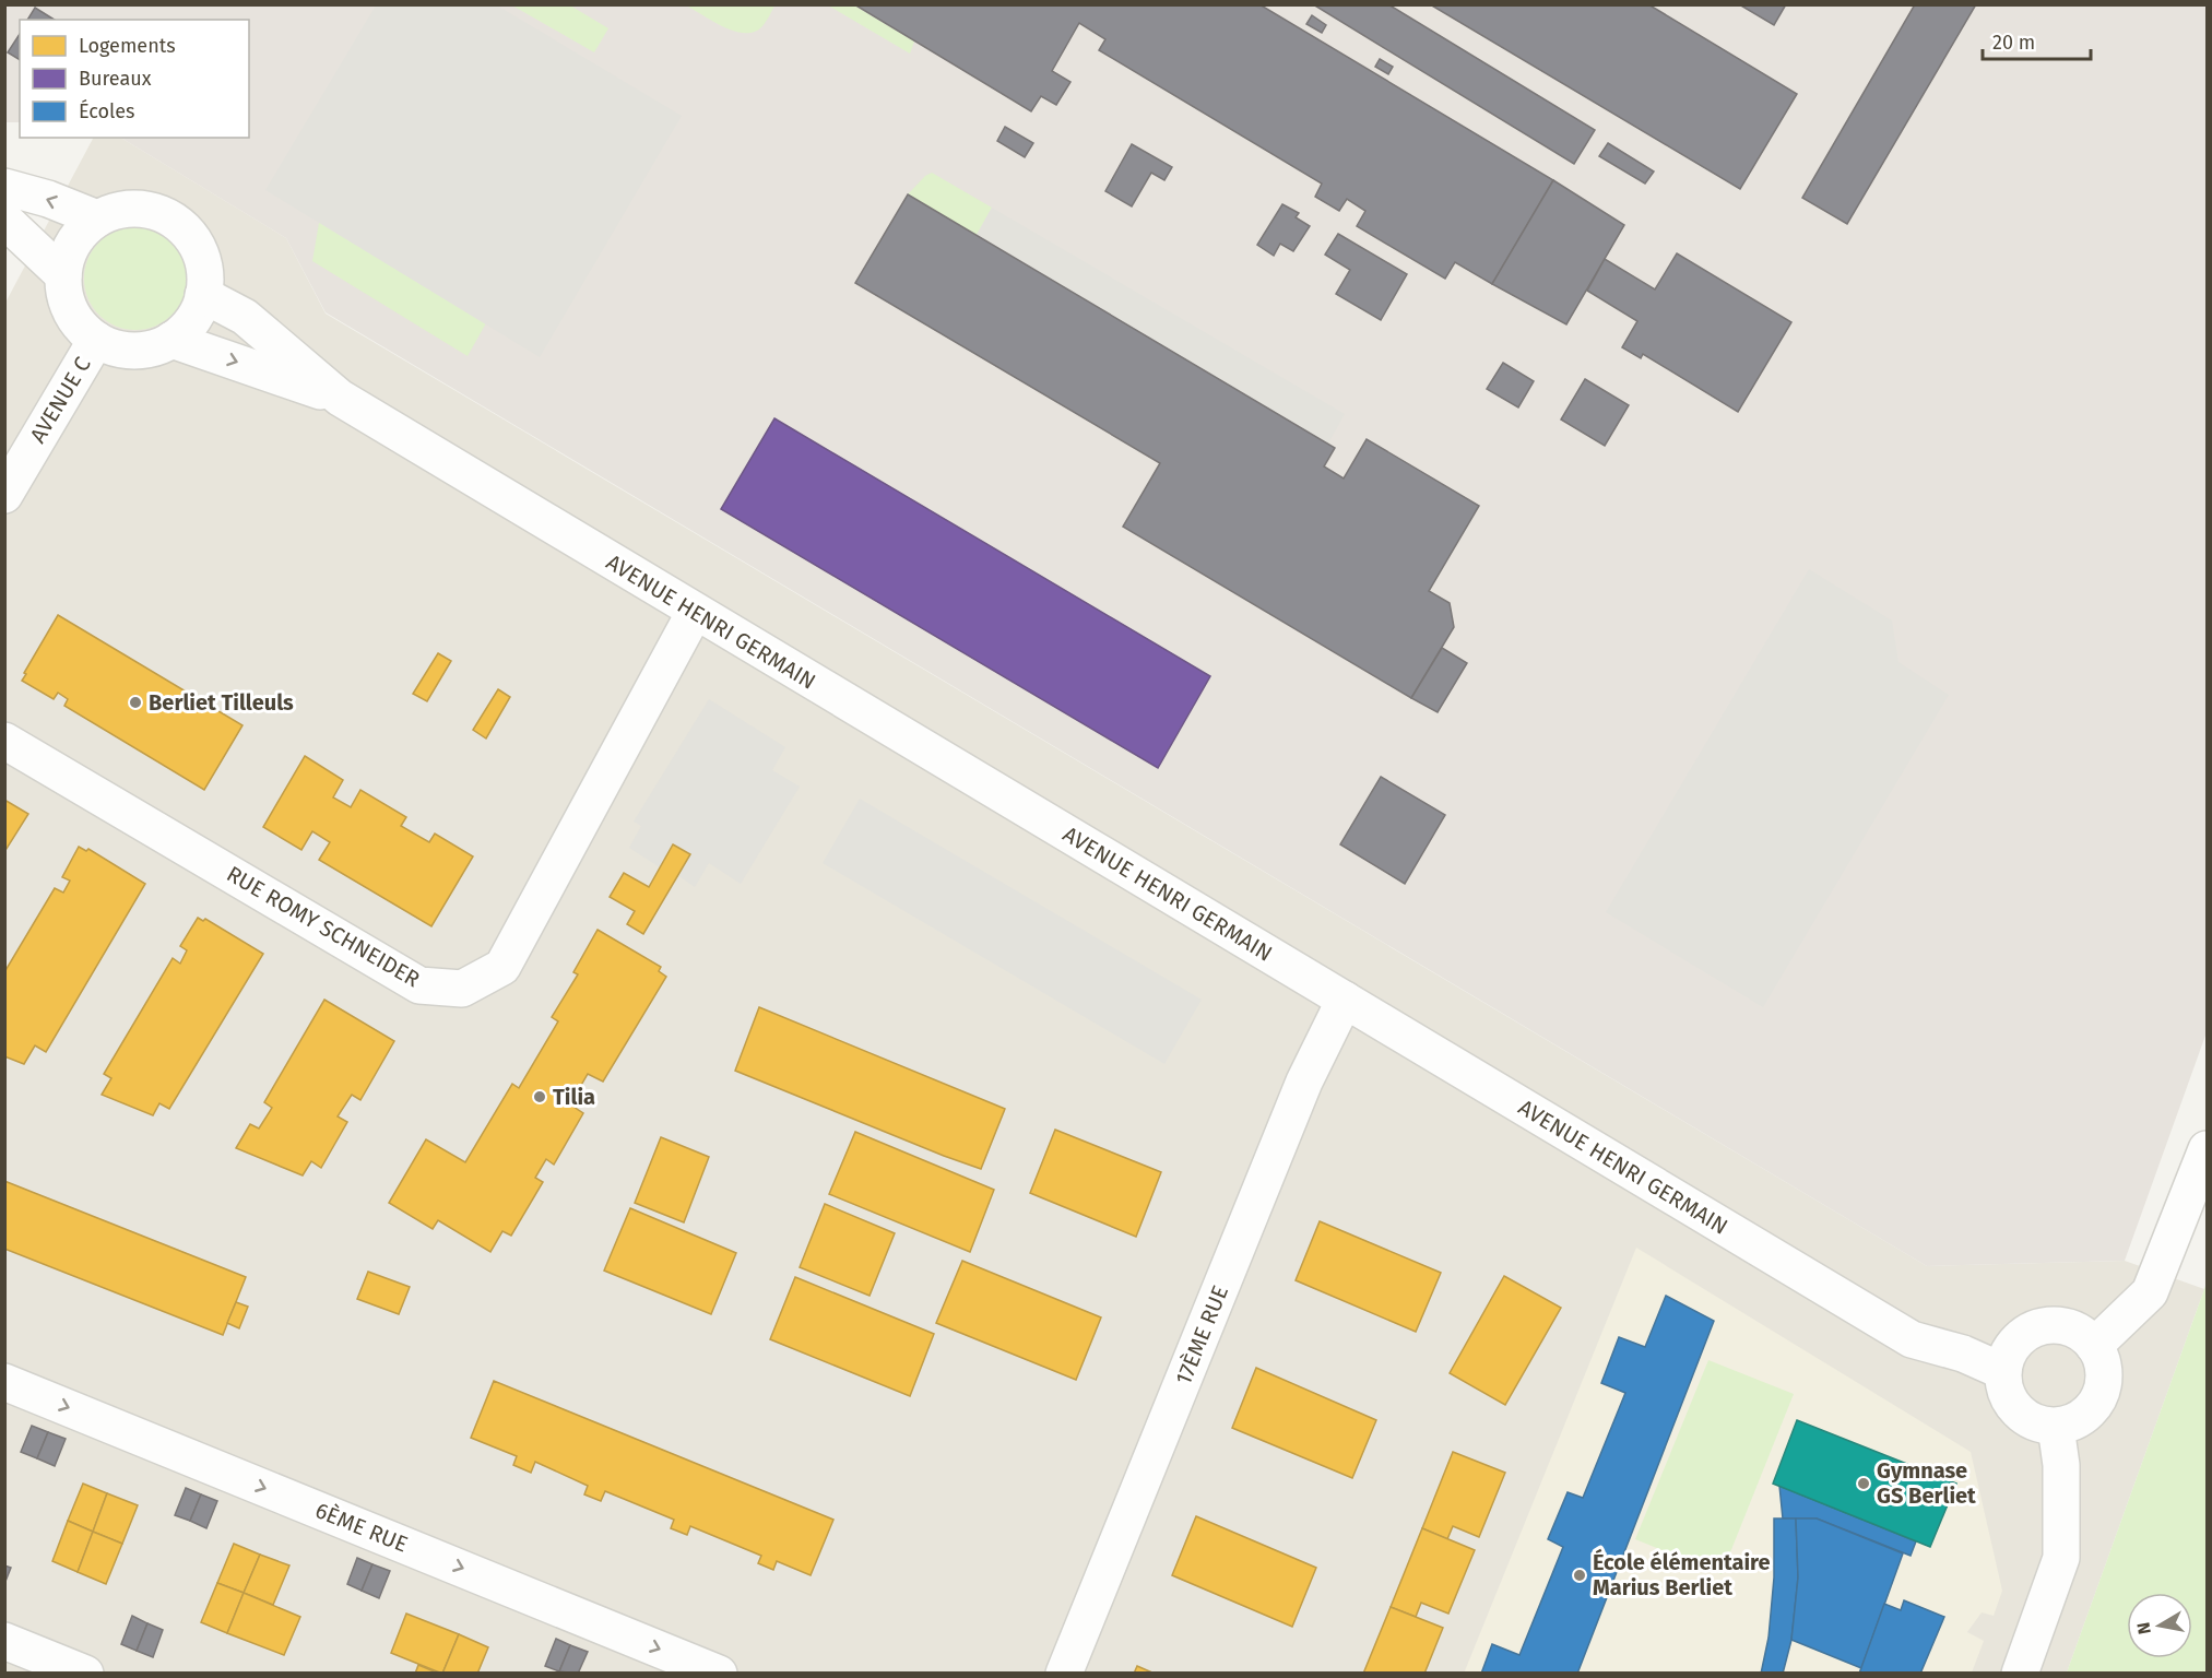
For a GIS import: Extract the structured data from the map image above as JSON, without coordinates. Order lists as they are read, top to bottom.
{
  "streets": {
    "street": [
      "AVENUE C",
      "AVENUE HENRI GERMAIN",
      "RUE ROMY SCHNEIDER",
      "17ÈME RUE",
      "6ÈME RUE"
    ]
  },
  "crossings": [
    ["AVENUE C", "AVENUE HENRI GERMAIN"],
    ["AVENUE HENRI GERMAIN", "RUE ROMY SCHNEIDER"],
    ["AVENUE HENRI GERMAIN", "17ÈME RUE"]
  ],
  "one_way": ["6ÈME RUE"],
  "places": [
    "Berliet Tilleuls",
    "Tilia",
    "Gymnase GS Berliet",
    "École élémentaire Marius Berliet"
  ],
  "legend": ["Logements", "Bureaux", "Écoles"],
  "scale_bar": "20 m",
  "north": "left"
}
